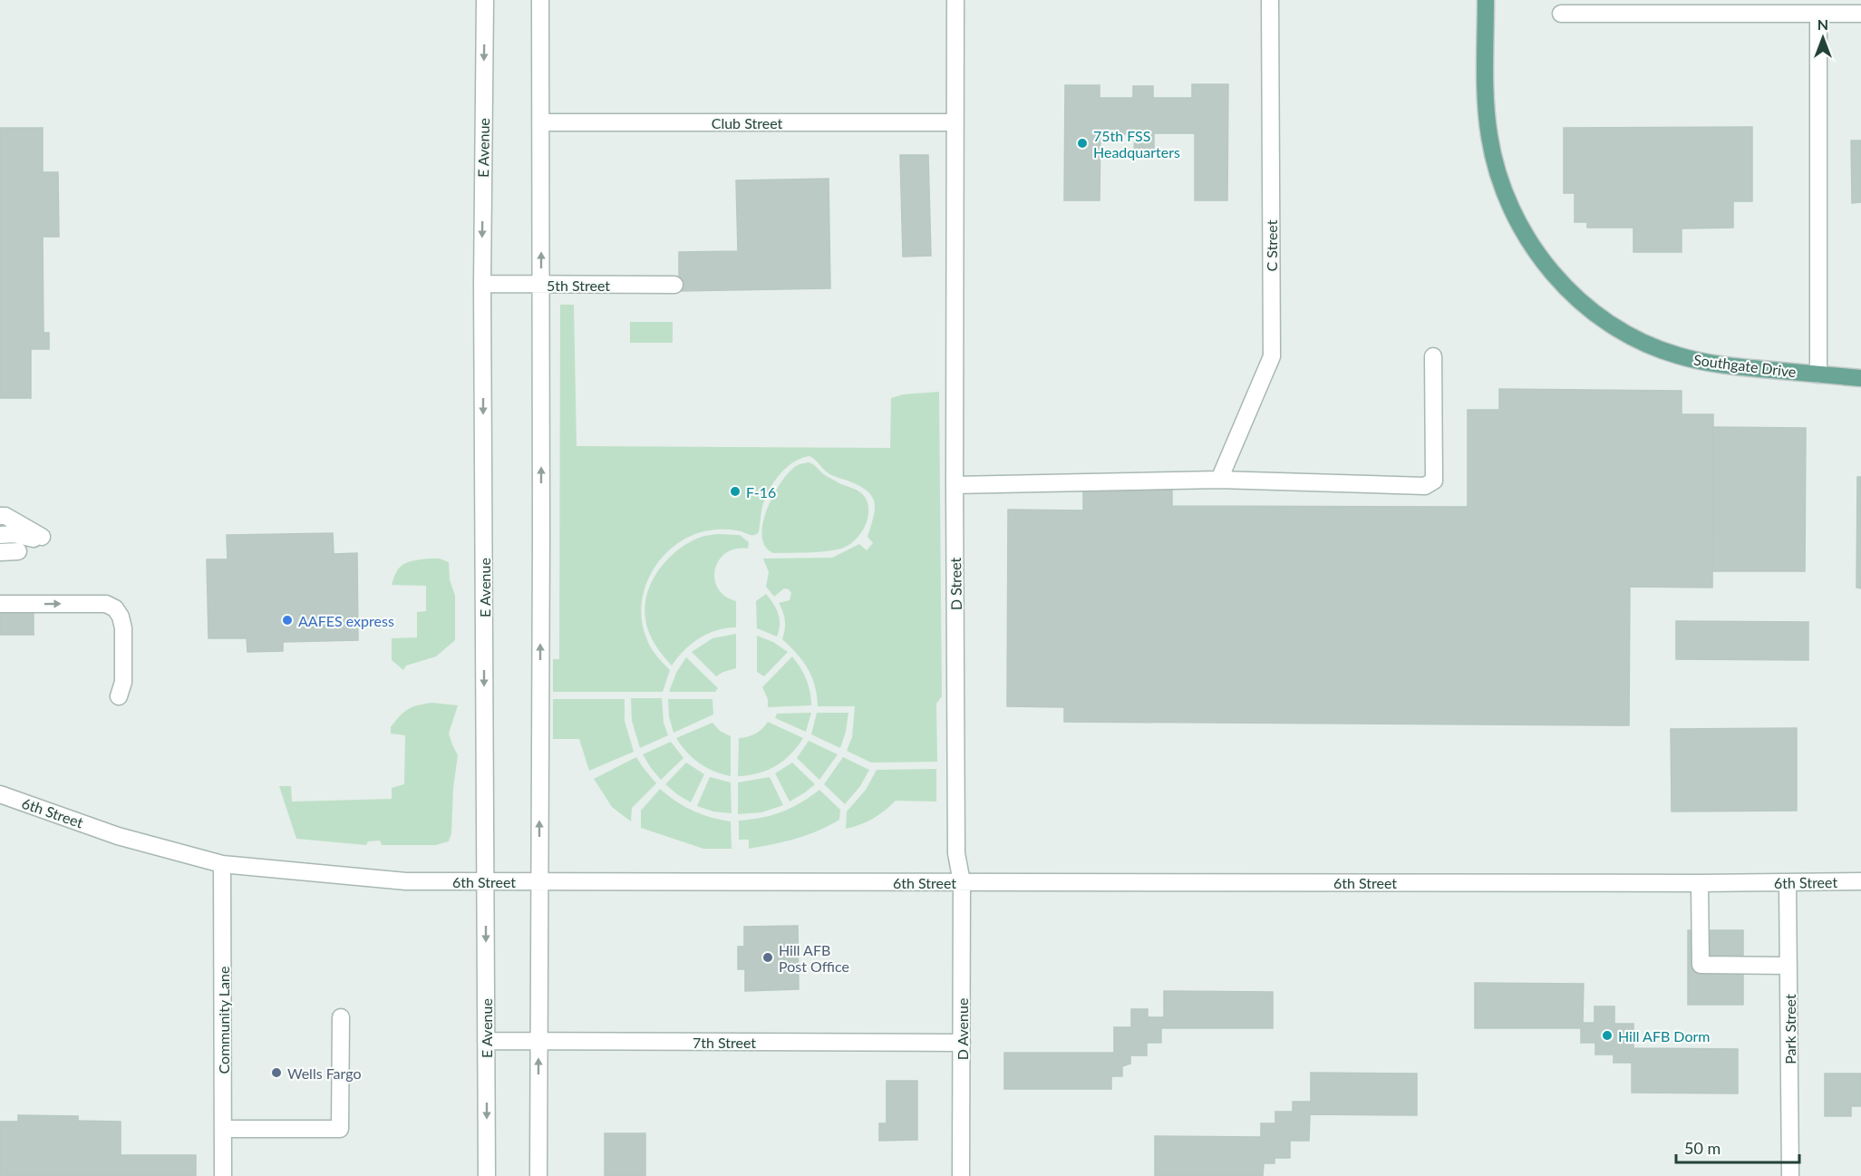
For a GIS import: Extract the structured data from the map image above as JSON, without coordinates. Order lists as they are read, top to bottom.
{
  "streets": {
    "main road": ["Southgate Drive"],
    "street": [
      "Club Street",
      "E Avenue",
      "C Street",
      "5th Street",
      "D Street",
      "6th Street",
      "Community Lane",
      "D Avenue",
      "Park Street",
      "7th Street"
    ]
  },
  "crossings": [
    ["Club Street", "D Street"],
    ["E Avenue", "5th Street"],
    ["E Avenue", "6th Street"],
    ["E Avenue", "7th Street"],
    ["D Street", "6th Street"],
    ["D Street", "D Avenue"],
    ["6th Street", "Community Lane"],
    ["6th Street", "D Avenue"],
    ["6th Street", "Park Street"],
    ["D Avenue", "7th Street"]
  ],
  "places": [
    "75th FSS Headquarters",
    "F-16",
    "AAFES express",
    "Hill AFB Post Office",
    "Hill AFB Dorm",
    "Wells Fargo"
  ],
  "scale_bar": "50 m",
  "north": "top"
}
